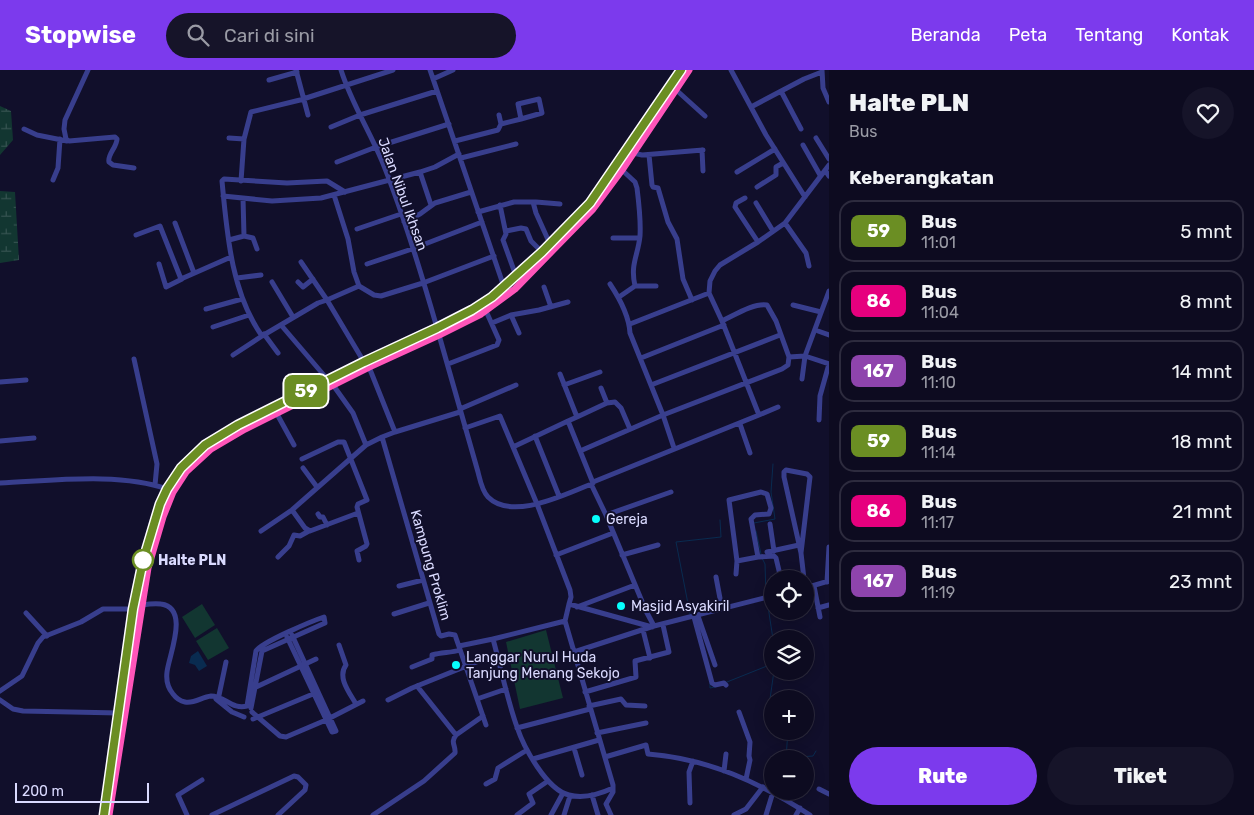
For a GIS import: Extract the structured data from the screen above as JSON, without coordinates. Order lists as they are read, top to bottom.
{
  "streets": {
    "street": ["Jalan Nibul Ikhsan", "Kampung Proklim"]
  },
  "places": [
    "Gereja",
    "Halte PLN",
    "Masjid Asyakiril",
    "Langgar Nurul Huda Tanjung Menang Sekojo"
  ],
  "lines": ["bus line 59"],
  "scale_bar": "200 m",
  "page": {
    "header": "Stopwise",
    "search": "Cari di sini",
    "nav": [
      "Beranda",
      "Peta",
      "Tentang",
      "Kontak"
    ],
    "on_map": "59",
    "heading": [
      ["Halte PLN", "Bus"],
      "Keberangkatan"
    ],
    "list": [
      {
        "mark": "59",
        "name": "Bus",
        "note": "11:01",
        "value": "5 mnt"
      },
      {
        "mark": "86",
        "name": "Bus",
        "note": "11:04",
        "value": "8 mnt"
      },
      {
        "mark": "167",
        "name": "Bus",
        "note": "11:10",
        "value": "14 mnt"
      },
      {
        "mark": "59",
        "name": "Bus",
        "note": "11:14",
        "value": "18 mnt"
      },
      {
        "mark": "86",
        "name": "Bus",
        "note": "11:17",
        "value": "21 mnt"
      },
      {
        "mark": "167",
        "name": "Bus",
        "note": "11:19",
        "value": "23 mnt"
      }
    ],
    "map_buttons": ["+", "−"],
    "buttons": ["Rute", "Tiket"],
    "scale": "200 m"
  }
}
